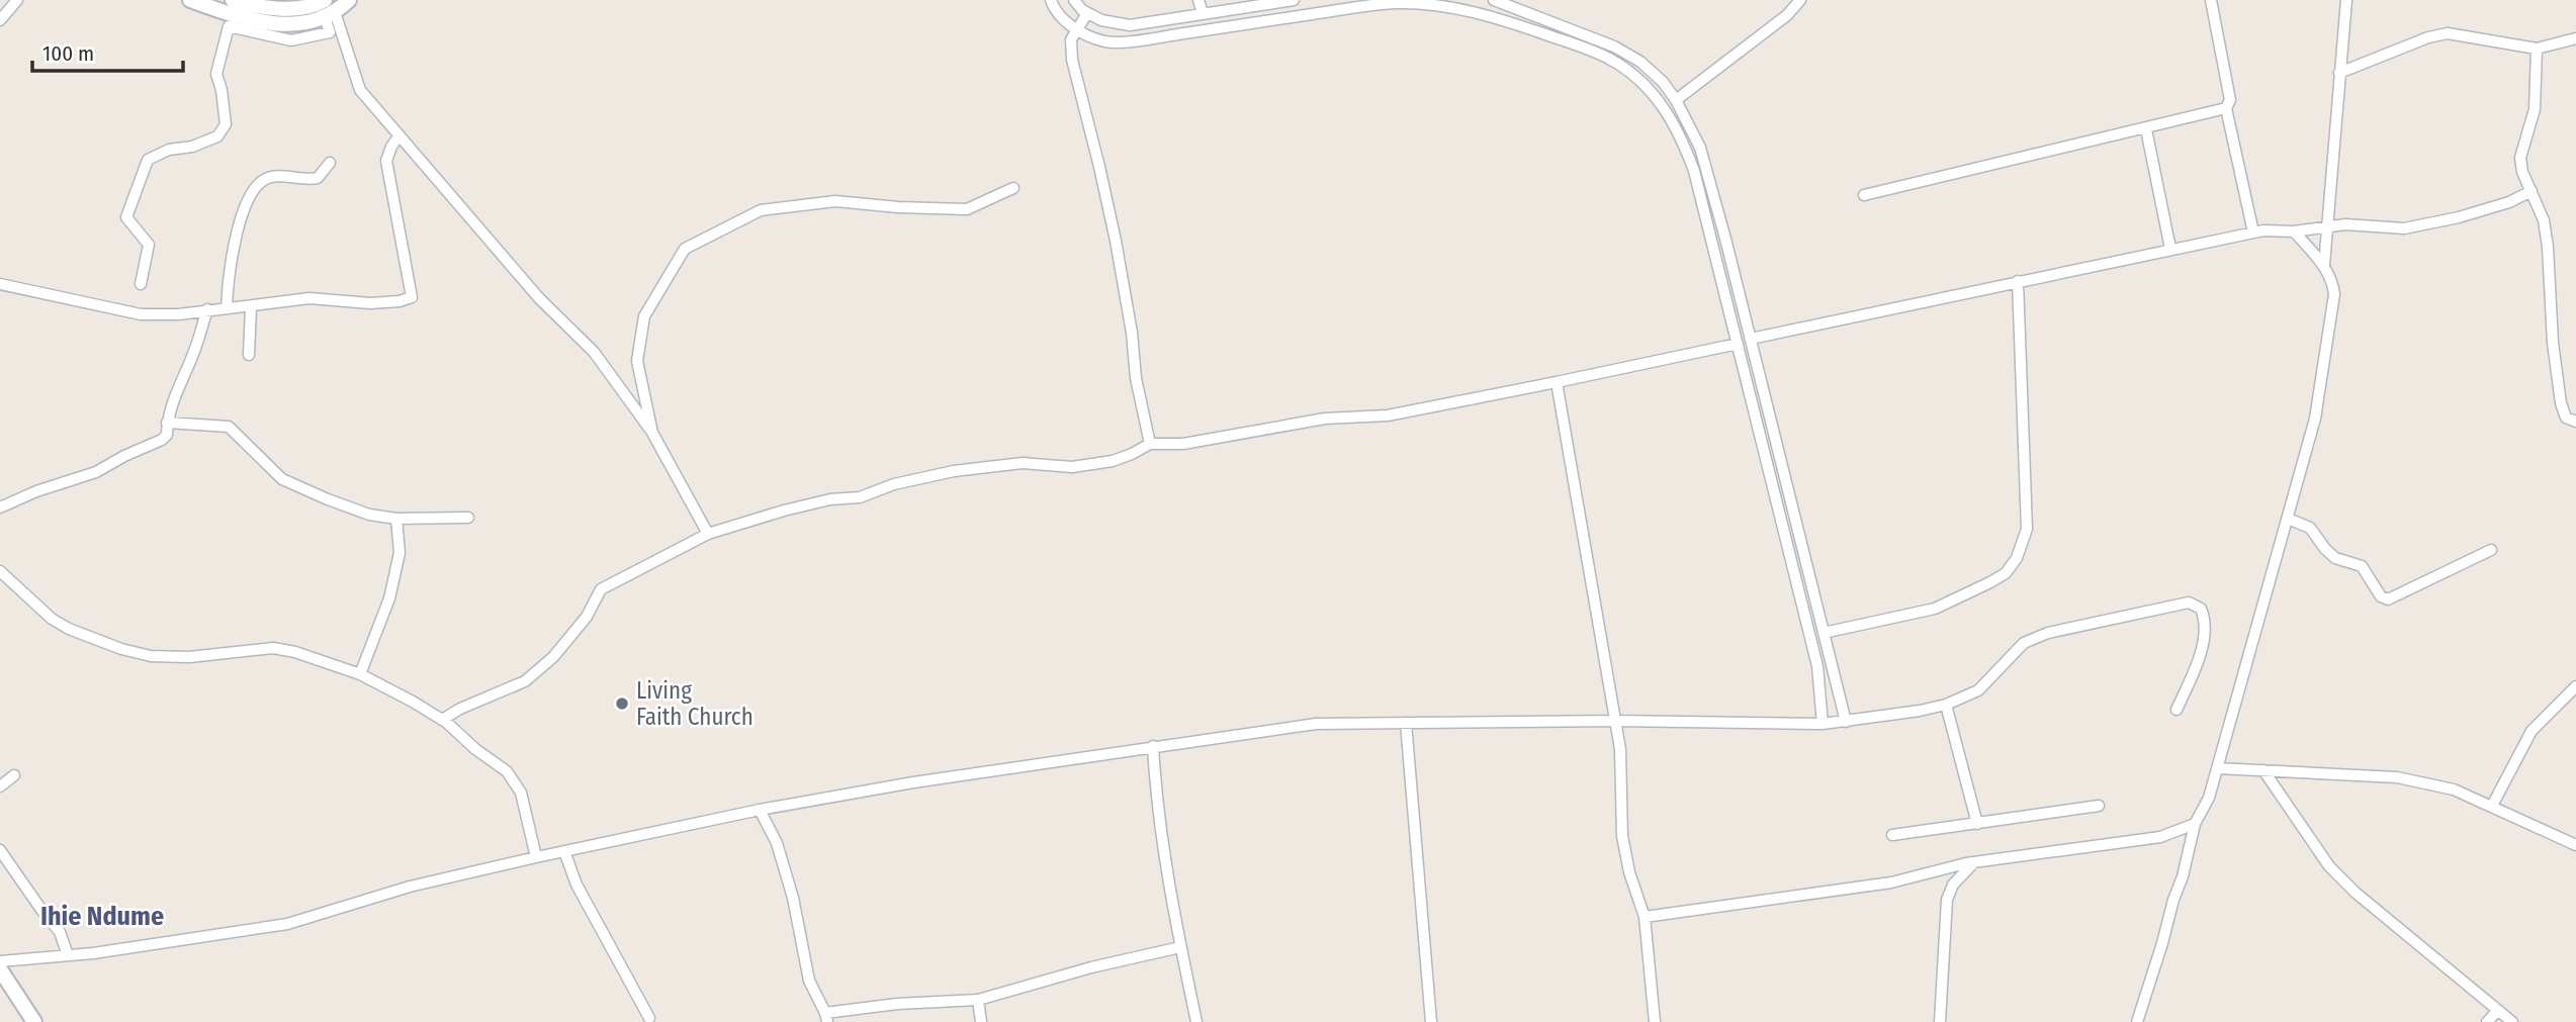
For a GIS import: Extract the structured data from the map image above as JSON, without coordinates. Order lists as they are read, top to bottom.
{
  "districts": ["Ihie Ndume"],
  "places": ["Living Faith Church"],
  "scale_bar": "100 m"
}
